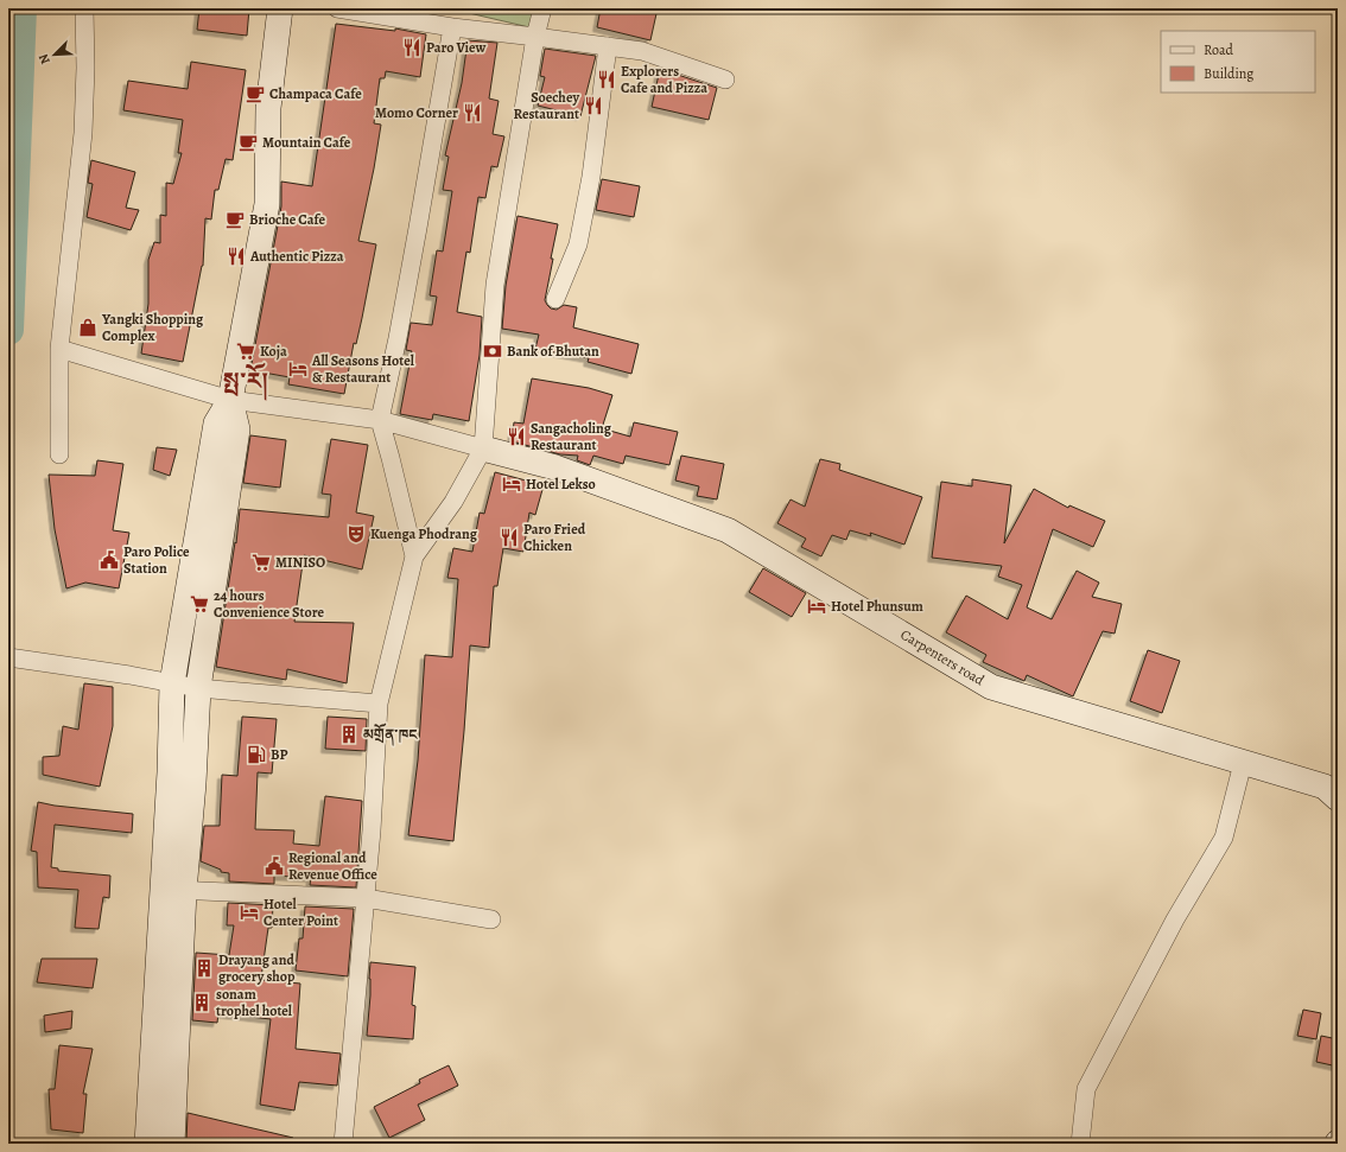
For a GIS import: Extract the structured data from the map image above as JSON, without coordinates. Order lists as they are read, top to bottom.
{
  "streets": {
    "street": ["Carpenters road"]
  },
  "districts": ["སྤ་རོ།"],
  "places": {
    "restaurant": [
      "Paro View",
      "Explorers Cafe and Pizza",
      "Soechey Restaurant",
      "Momo Corner",
      "Authentic Pizza",
      "Sangacholing Restaurant",
      "Paro Fried Chicken"
    ],
    "cafe": ["Champaca Cafe", "Mountain Cafe", "Brioche Cafe"],
    "shop": ["Yangki Shopping Complex"],
    "supermarket": ["Koja", "MINISO", "24 hours Convenience Store"],
    "bank": ["Bank of Bhutan"],
    "hotel": [
      "All Seasons Hotel & Restaurant",
      "Hotel Lekso",
      "Hotel Phunsum",
      "Hotel Center Point"
    ],
    "theatre": ["Kuenga Phodrang"],
    "public building": ["Paro Police Station", "Regional and Revenue Office"],
    "building": ["མགྲོན་ཁང", "Drayang and grocery shop", "sonam trophel hotel"],
    "fuel station": ["BP"]
  },
  "legend": ["Road", "Building"],
  "north": "bottom left"
}
